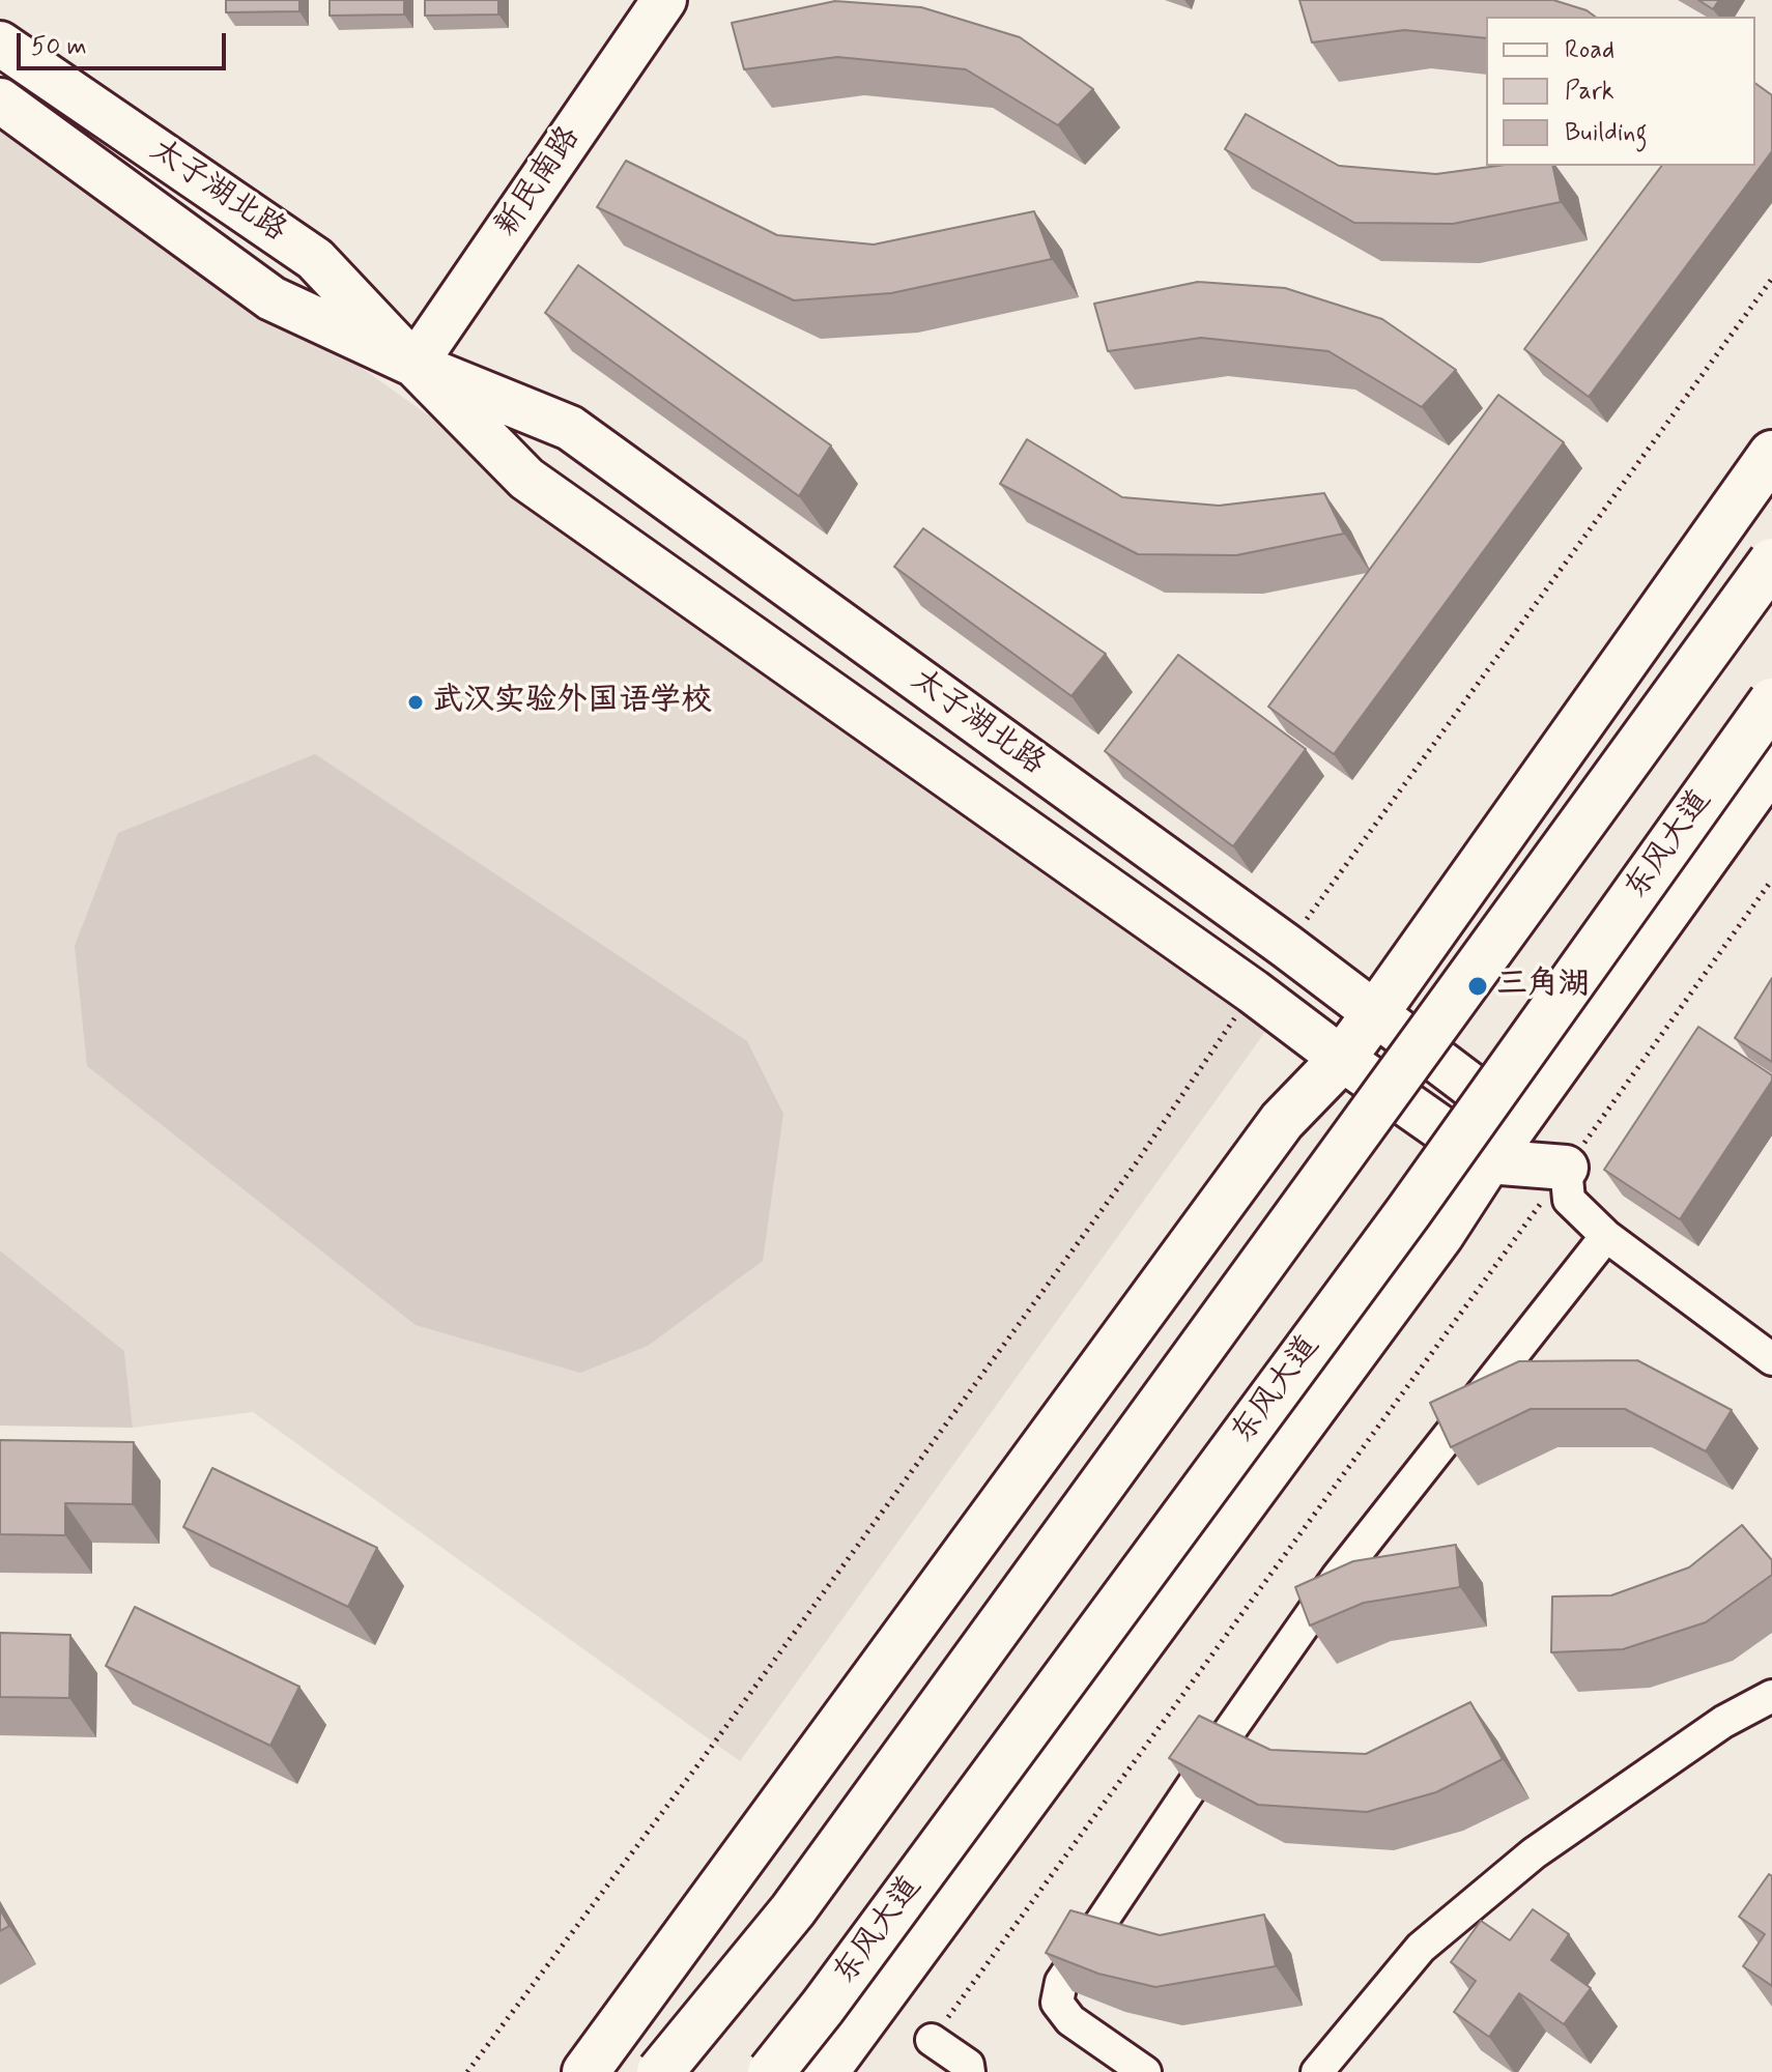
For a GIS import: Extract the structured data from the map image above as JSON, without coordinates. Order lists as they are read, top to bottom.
{
  "streets": {
    "main road": ["新民南路", "太子湖北路", "东风大道"]
  },
  "crossings": [
    ["新民南路", "太子湖北路"]
  ],
  "places": ["武汉实验外国语学校", "三角湖"],
  "legend": ["Road", "Park", "Building"],
  "scale_bar": "50 m"
}
